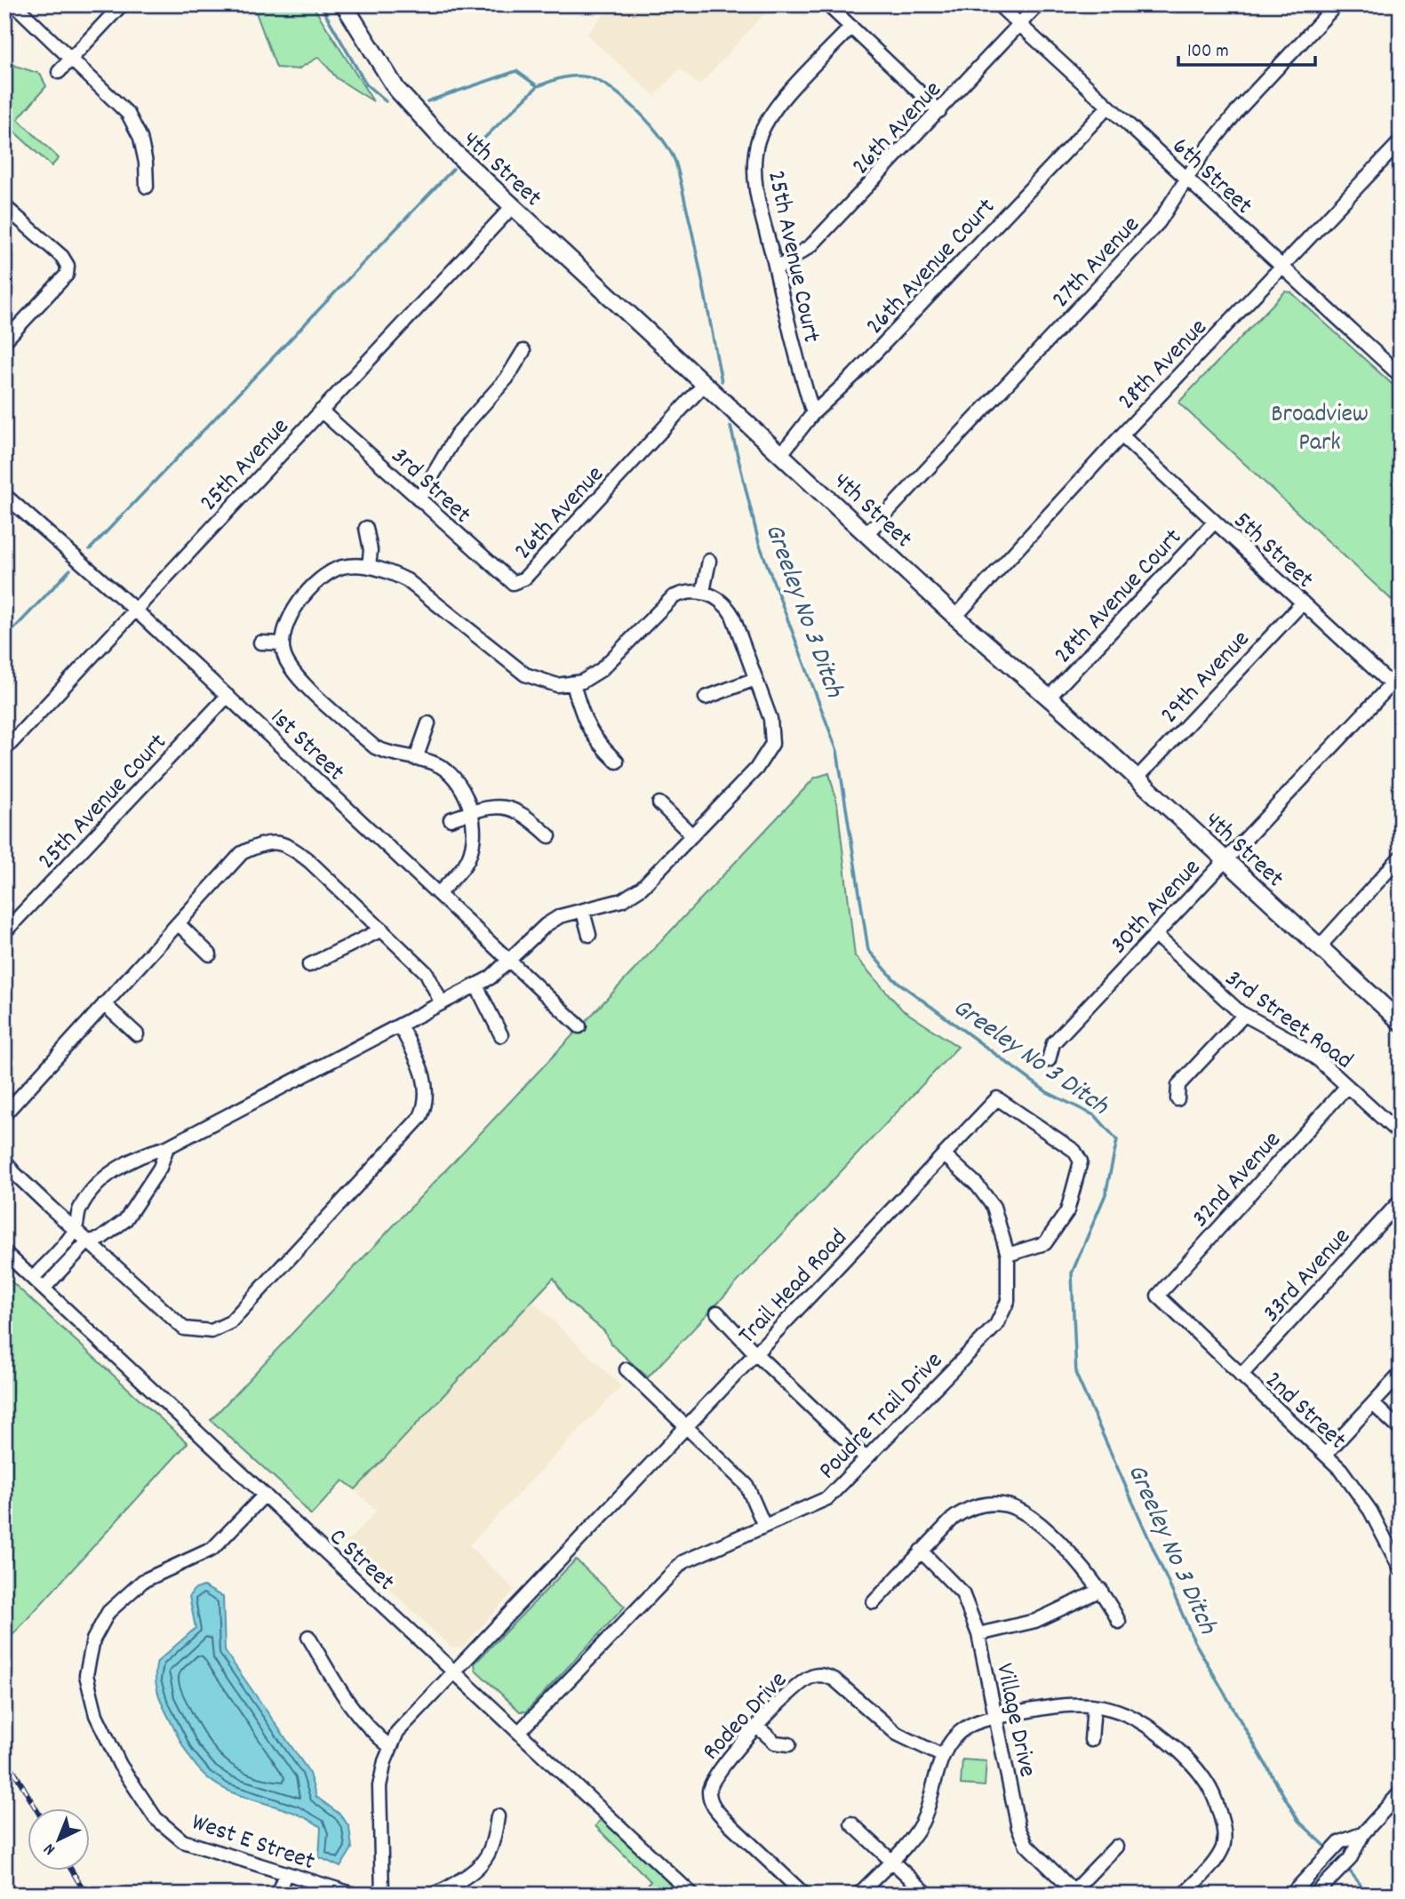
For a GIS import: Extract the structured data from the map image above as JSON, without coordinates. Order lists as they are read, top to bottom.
{
  "streets": {
    "main road": ["4th Street"],
    "street": [
      "26th Avenue",
      "6th Street",
      "25th Avenue Court",
      "27th Avenue",
      "26th Avenue Court",
      "28th Avenue",
      "25th Avenue",
      "3rd Street",
      "5th Street",
      "28th Avenue Court",
      "29th Avenue",
      "1st Street",
      "30th Avenue",
      "3rd Street Road",
      "32nd Avenue",
      "33rd Avenue",
      "Trail Head Road",
      "2nd Street",
      "Poudre Trail Drive",
      "C Street",
      "Rodeo Drive",
      "Village Drive",
      "West E Street"
    ]
  },
  "crossings": [
    ["26th Avenue", "4th Street"],
    ["26th Avenue", "6th Street"],
    ["26th Avenue", "25th Avenue Court"],
    ["26th Avenue", "3rd Street"],
    ["4th Street", "27th Avenue"],
    ["4th Street", "26th Avenue Court"],
    ["4th Street", "28th Avenue"],
    ["4th Street", "25th Avenue"],
    ["4th Street", "28th Avenue Court"],
    ["4th Street", "29th Avenue"],
    ["4th Street", "30th Avenue"],
    ["6th Street", "27th Avenue"],
    ["6th Street", "26th Avenue Court"],
    ["6th Street", "28th Avenue"],
    ["25th Avenue Court", "26th Avenue Court"],
    ["25th Avenue Court", "1st Street"],
    ["28th Avenue", "5th Street"],
    ["25th Avenue", "3rd Street"],
    ["25th Avenue", "1st Street"],
    ["5th Street", "28th Avenue Court"],
    ["5th Street", "29th Avenue"],
    ["5th Street", "30th Avenue"],
    ["30th Avenue", "3rd Street Road"],
    ["3rd Street Road", "32nd Avenue"],
    ["32nd Avenue", "2nd Street"],
    ["33rd Avenue", "2nd Street"],
    ["Trail Head Road", "Poudre Trail Drive"],
    ["Trail Head Road", "C Street"],
    ["Poudre Trail Drive", "C Street"],
    ["C Street", "West E Street"]
  ],
  "water": ["Greeley No 3 Ditch"],
  "parks": ["Broadview Park"],
  "scale_bar": "100 m",
  "north": "bottom left"
}
